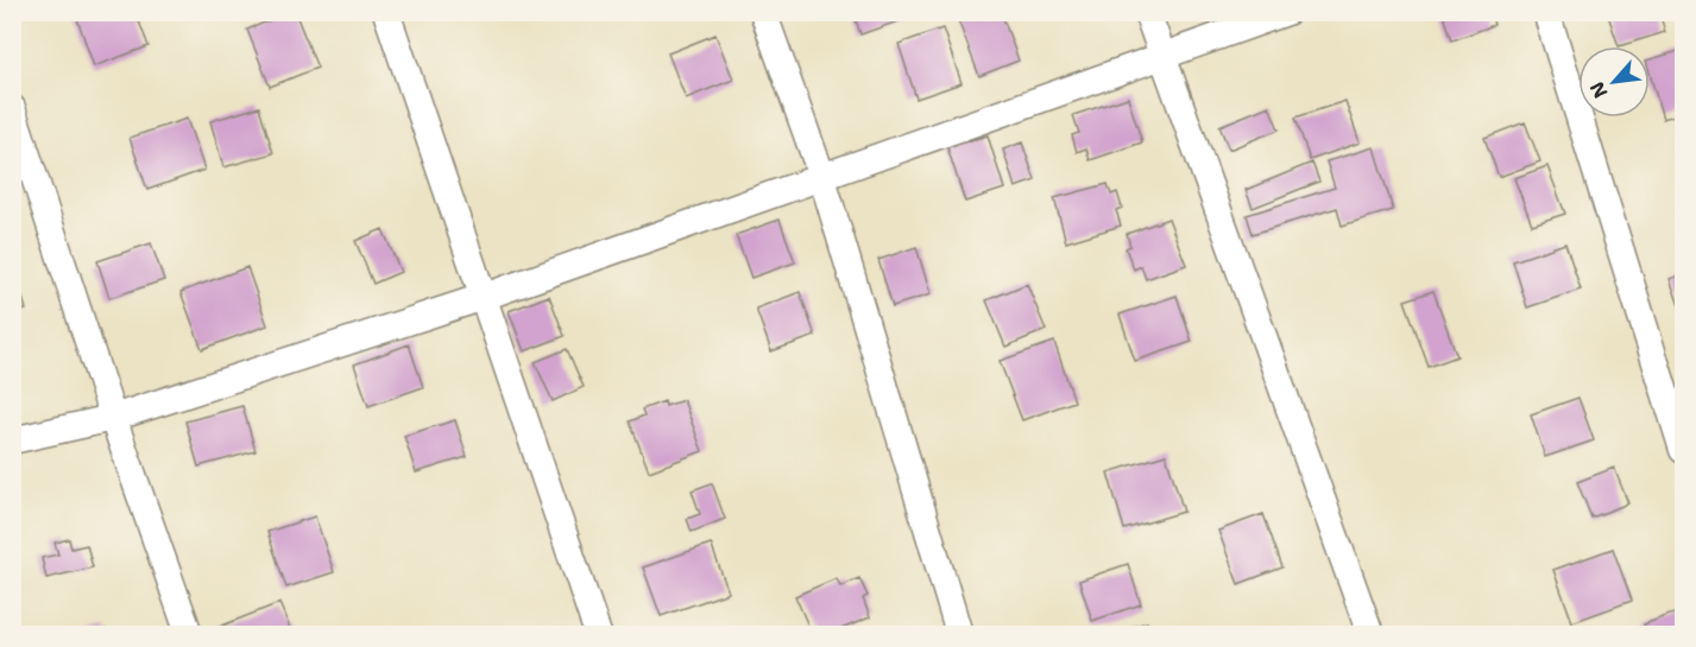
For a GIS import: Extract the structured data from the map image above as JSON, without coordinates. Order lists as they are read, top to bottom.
{
  "north": "bottom left"
}
